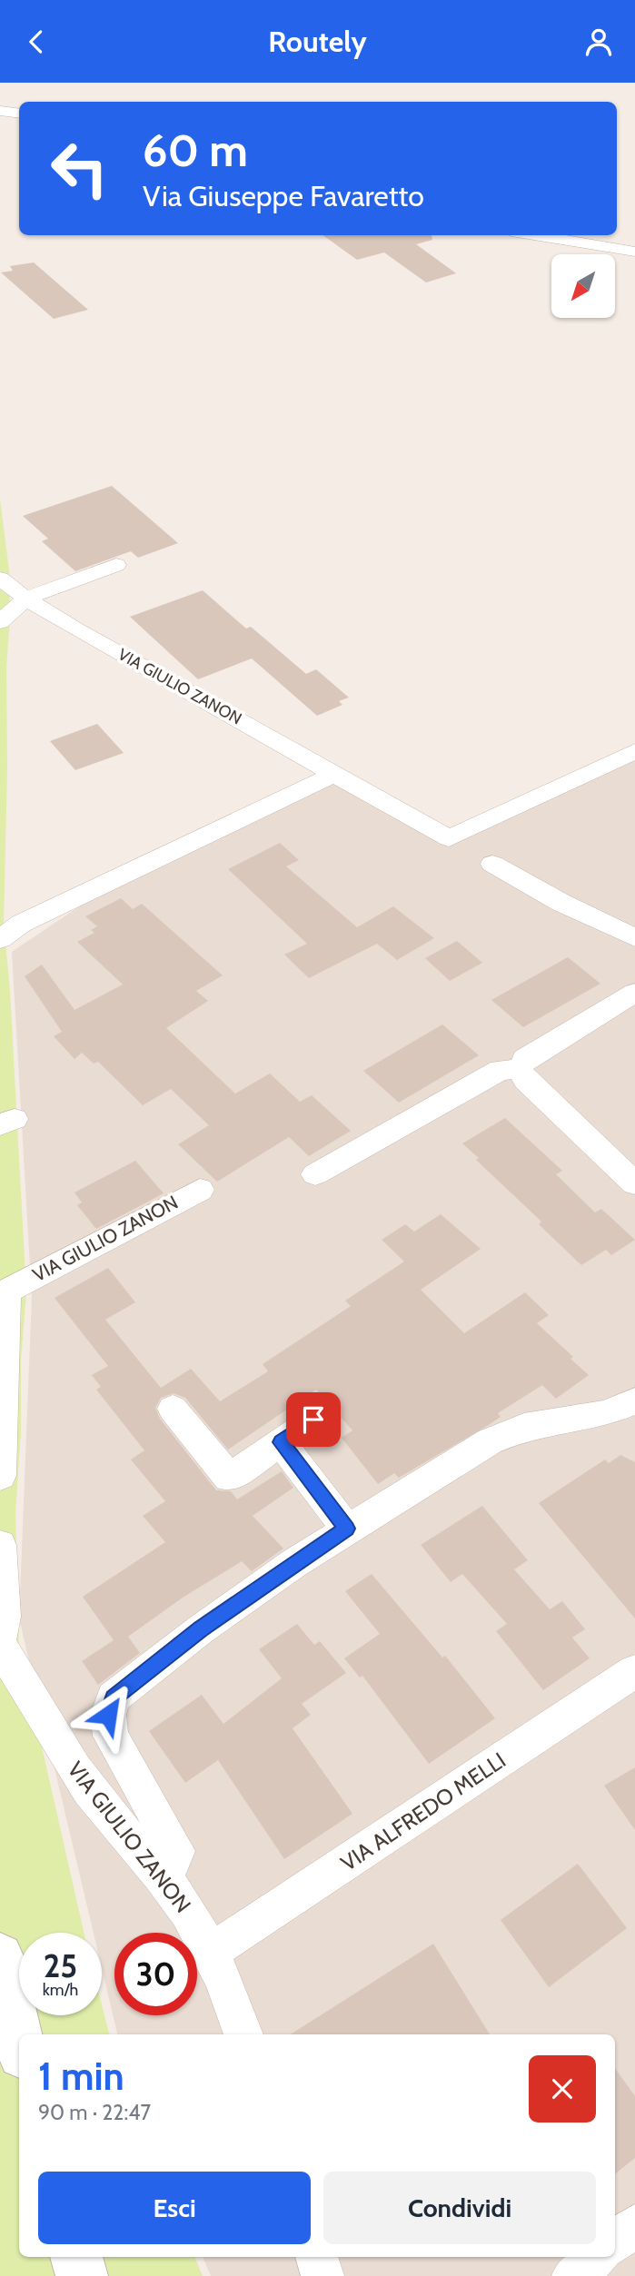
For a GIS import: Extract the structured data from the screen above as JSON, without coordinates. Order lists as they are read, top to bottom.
{
  "streets": {
    "street": ["VIA GIULIO ZANON", "VIA ALFREDO MELLI"]
  },
  "crossings": [
    ["VIA GIULIO ZANON", "VIA ALFREDO MELLI"]
  ],
  "north": "bottom left",
  "page": {
    "header": "Routely",
    "turn": ["60 m", "Via Giuseppe Favaretto"],
    "speed": "25 km/h",
    "limit": "30",
    "heading": ["1 min", "90 m · 22:47"],
    "buttons": ["Esci", "Condividi"]
  }
}
